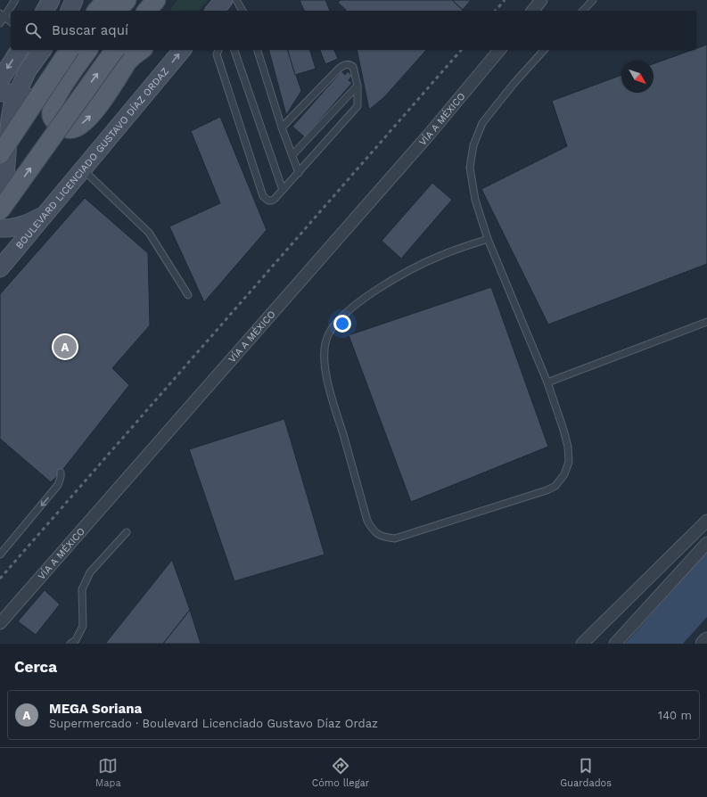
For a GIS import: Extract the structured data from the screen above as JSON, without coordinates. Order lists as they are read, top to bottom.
{
  "streets": {
    "main road": ["BOULEVARD LICENCIADO GUSTAVO DÍAZ ORDAZ"],
    "street": ["VÍA A MÉXICO"]
  },
  "north": "bottom right",
  "page": {
    "search": "Buscar aquí",
    "pins": "A",
    "heading": "Cerca",
    "list": [
      {
        "mark": "A",
        "name": "MEGA Soriana",
        "note": "Supermercado · Boulevard Licenciado Gustavo Díaz Ordaz",
        "value": "140 m"
      }
    ],
    "nav": ["Mapa", "Cómo llegar", "Guardados"]
  }
}
